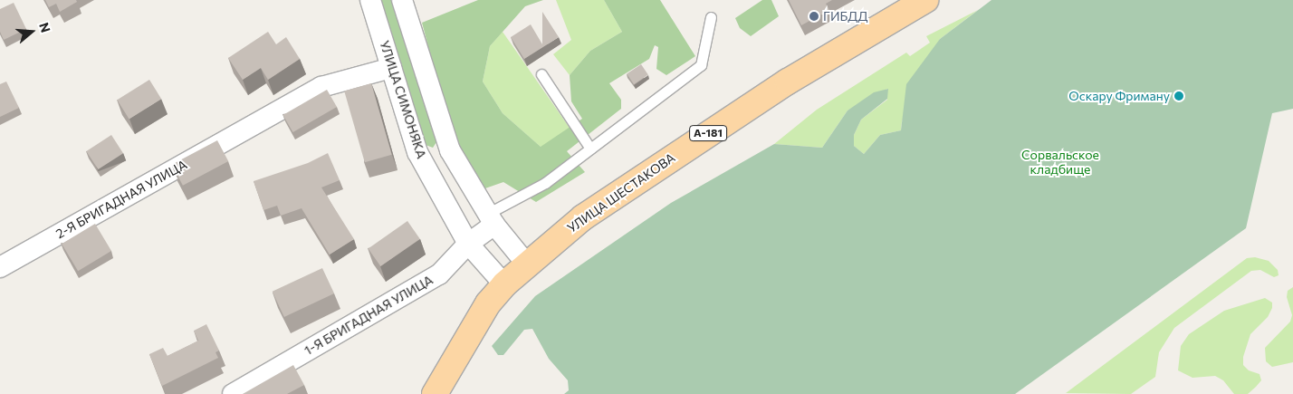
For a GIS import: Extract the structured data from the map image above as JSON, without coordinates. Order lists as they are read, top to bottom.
{
  "streets": {
    "main road": ["А-181", "УЛИЦА ШЕСТАКОВА"],
    "street": ["УЛИЦА СИМОНЯКА", "2-Я БРИГАДНАЯ УЛИЦА", "1-Я БРИГАДНАЯ УЛИЦА"]
  },
  "crossings": [
    ["УЛИЦА СИМОНЯКА", "УЛИЦА ШЕСТАКОВА"],
    ["УЛИЦА СИМОНЯКА", "2-Я БРИГАДНАЯ УЛИЦА"],
    ["УЛИЦА СИМОНЯКА", "1-Я БРИГАДНАЯ УЛИЦА"]
  ],
  "parks": ["Сорвальское кладбище"],
  "places": ["ГИБДД", "Оскару Фриману"],
  "north": "right"
}
